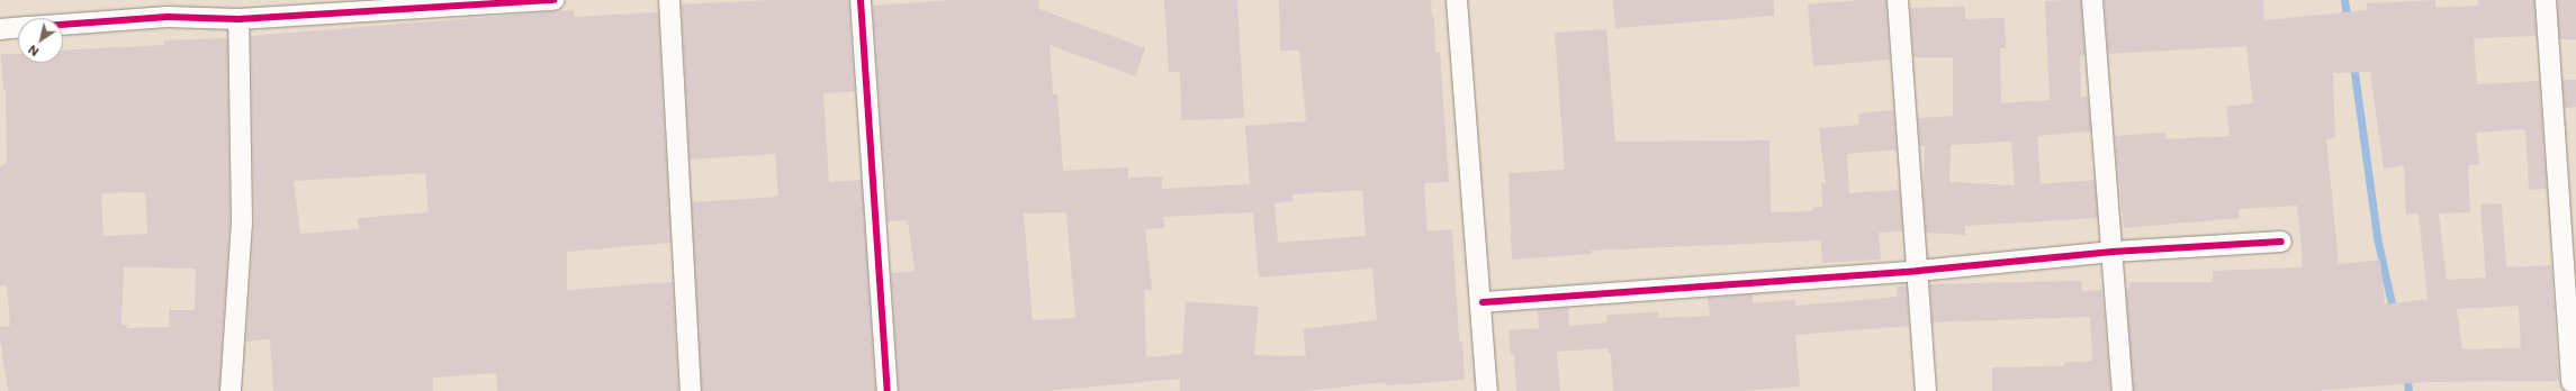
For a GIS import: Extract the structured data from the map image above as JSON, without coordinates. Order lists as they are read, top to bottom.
{
  "north": "bottom left"
}
